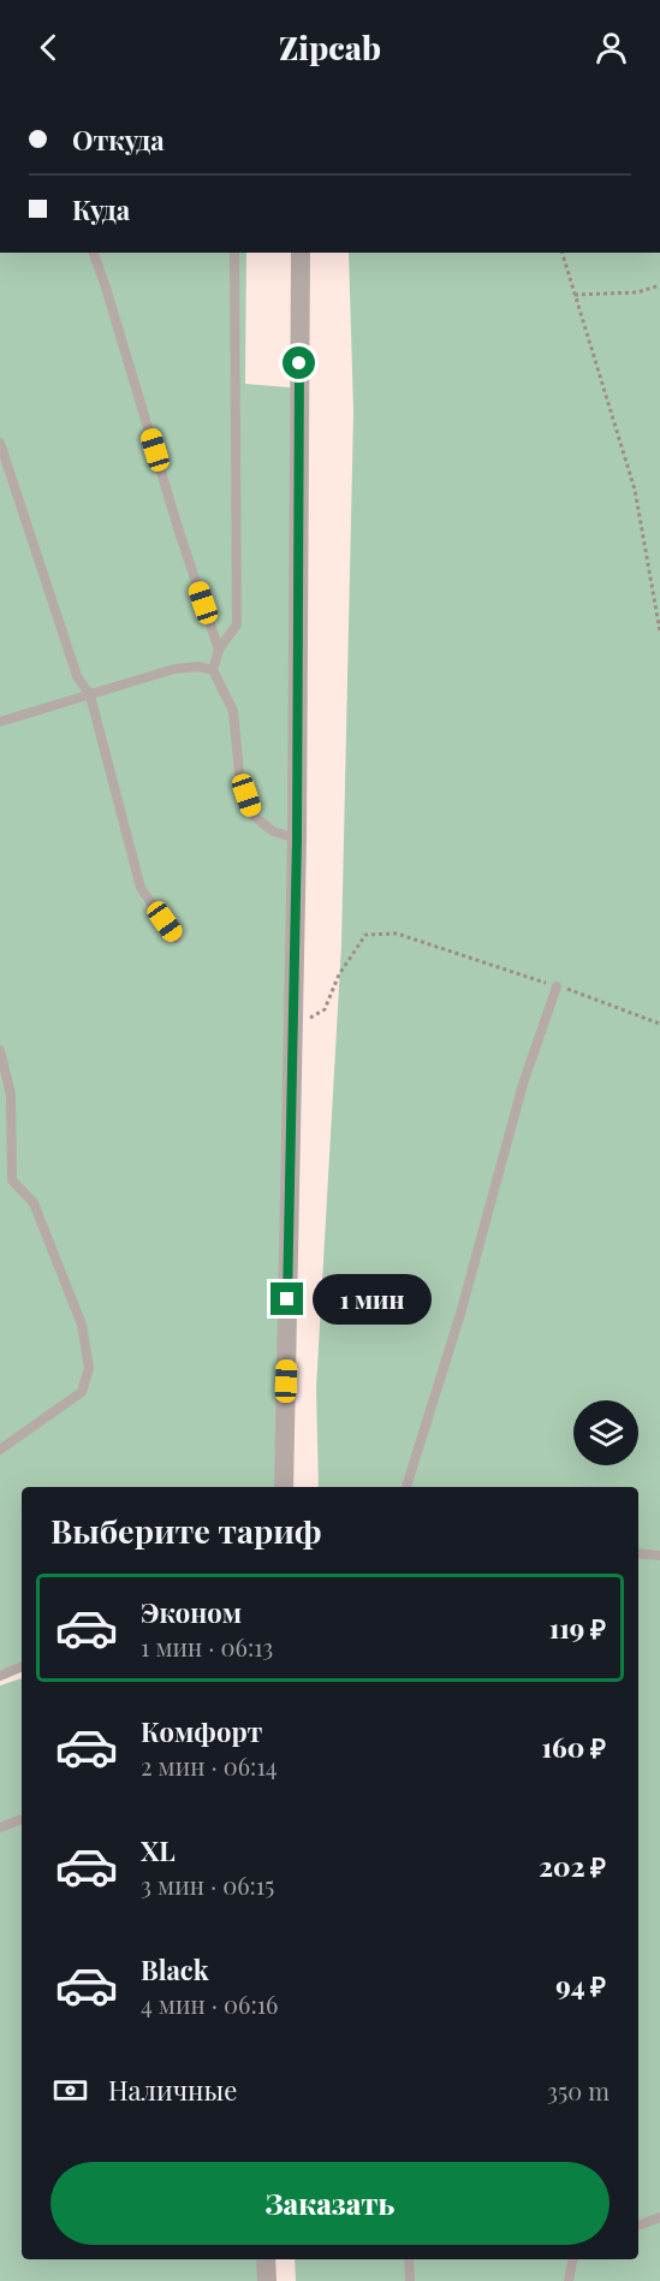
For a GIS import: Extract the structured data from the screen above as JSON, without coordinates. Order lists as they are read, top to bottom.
{
  "page": {
    "header": "Zipcab",
    "banner": ["Откуда", "Куда"],
    "bubble": "1 мин",
    "heading": "Выберите тариф",
    "list": [
      {
        "name": "Эконом",
        "note": "1 мин · 06:13",
        "value": "119 ₽"
      },
      {
        "name": "Комфорт",
        "note": "2 мин · 06:14",
        "value": "160 ₽"
      },
      {
        "name": "XL",
        "note": "3 мин · 06:15",
        "value": "202 ₽"
      },
      {
        "name": "Black",
        "note": "4 мин · 06:16",
        "value": "94 ₽"
      }
    ],
    "pay": ["Наличные", "350 m"],
    "buttons": "Заказать"
  }
}
